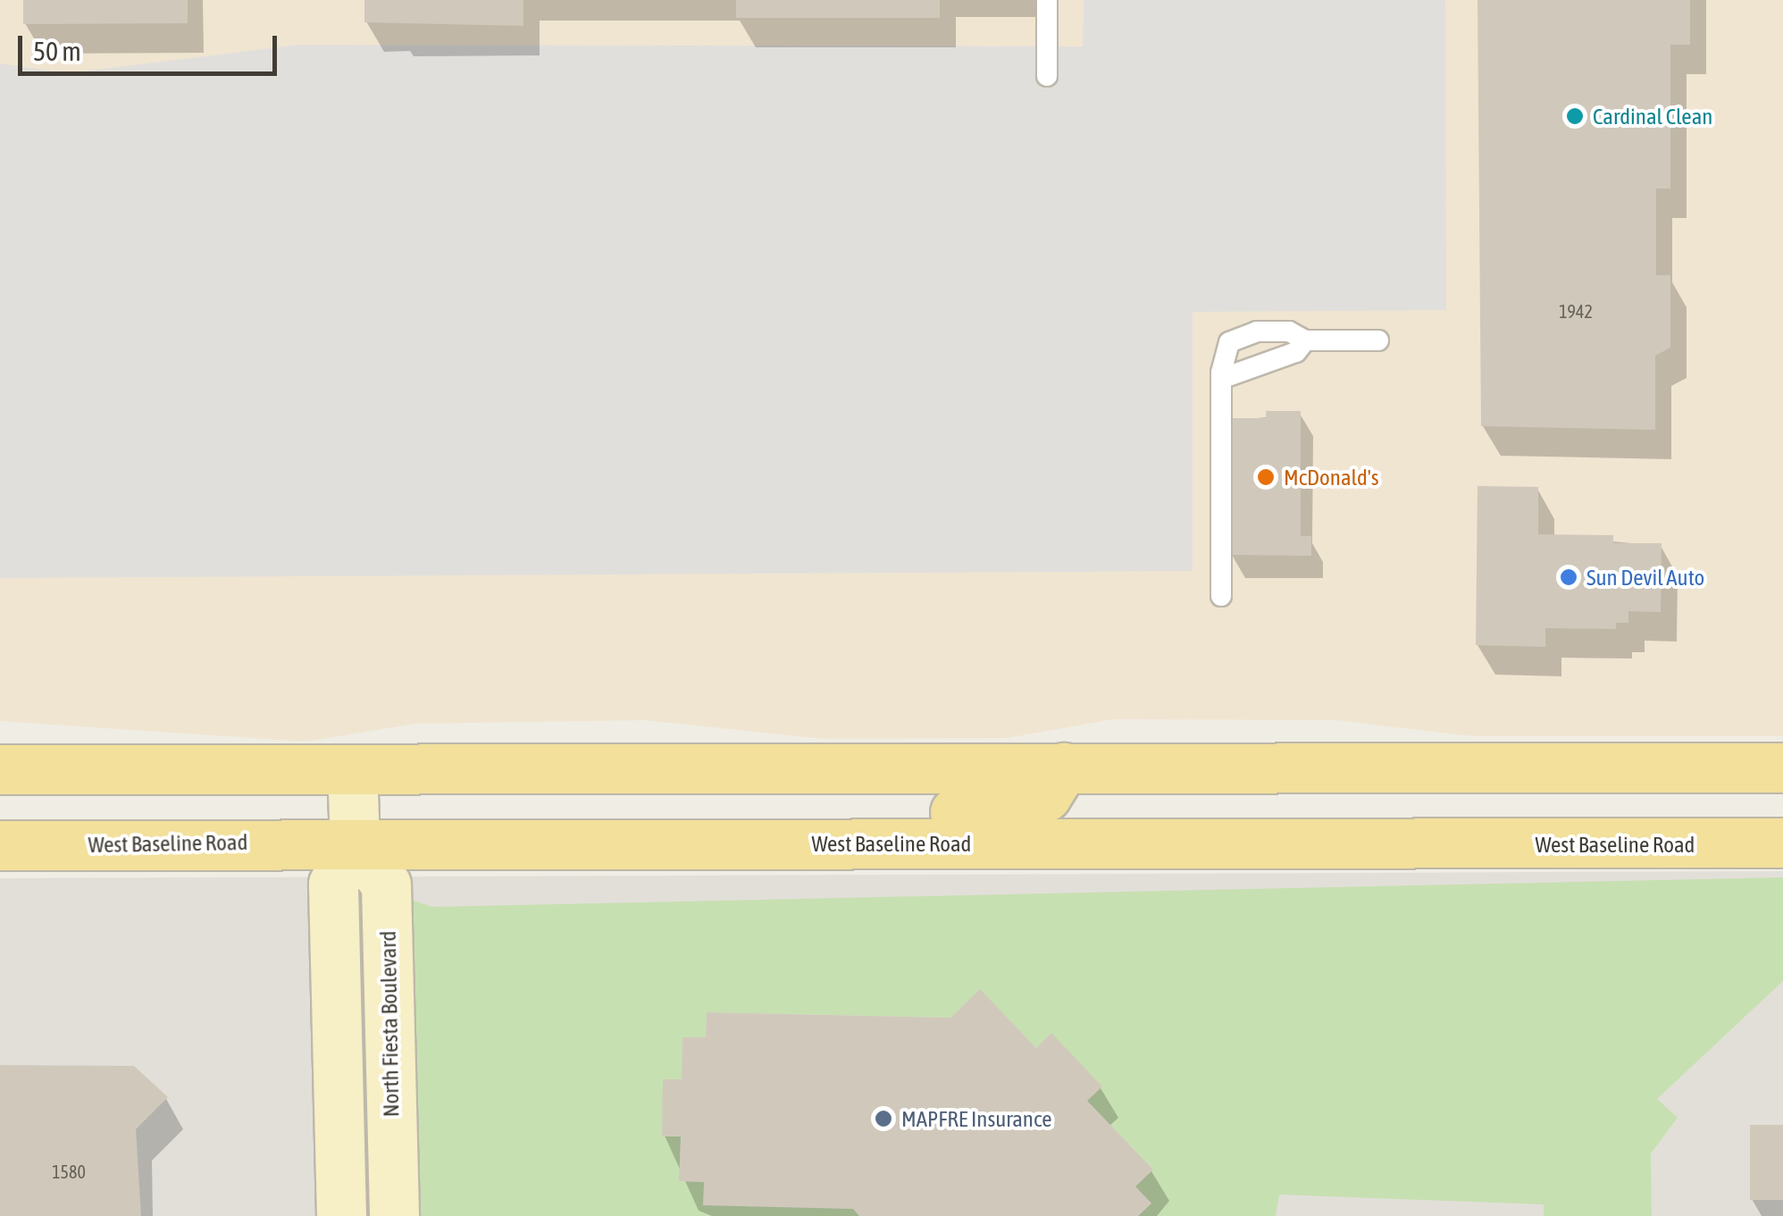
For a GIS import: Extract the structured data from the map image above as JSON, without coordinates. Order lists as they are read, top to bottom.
{
  "streets": {
    "main road": ["West Baseline Road"],
    "street": ["North Fiesta Boulevard"]
  },
  "crossings": [
    ["West Baseline Road", "North Fiesta Boulevard"]
  ],
  "places": [
    "Cardinal Clean",
    "McDonald's",
    "Sun Devil Auto",
    "MAPFRE Insurance"
  ],
  "house_numbers": ["1942", "1580"],
  "scale_bar": "50 m"
}
